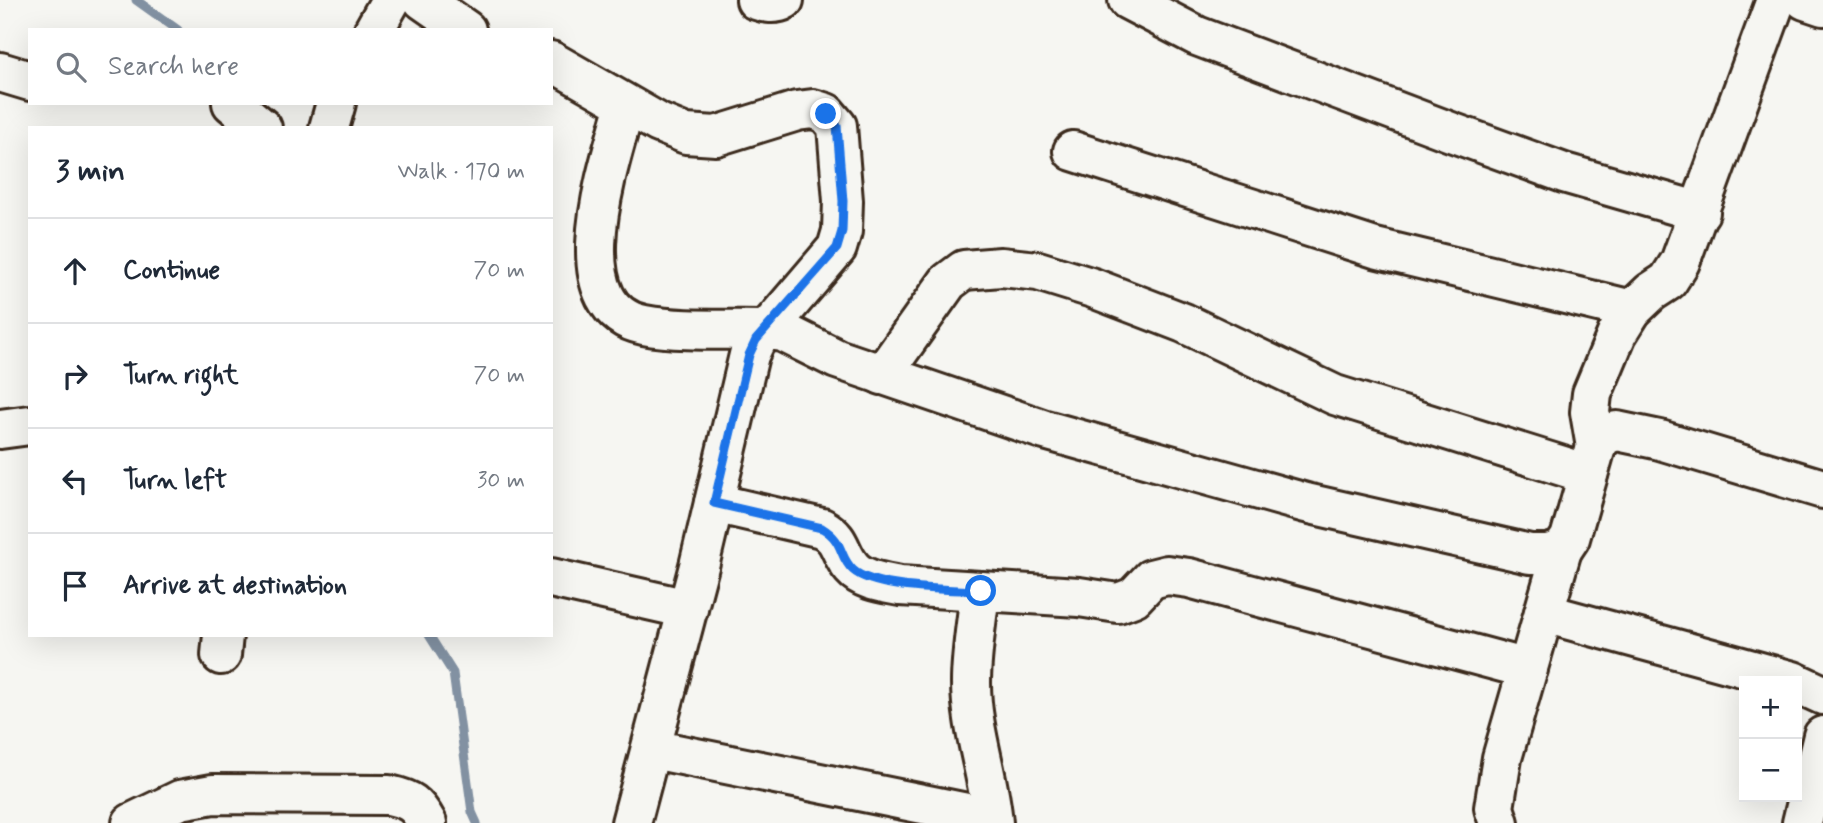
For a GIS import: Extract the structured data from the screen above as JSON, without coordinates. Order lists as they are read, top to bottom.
{
  "page": {
    "search": "Search here",
    "heading": ["3 min", "Walk · 170 m"],
    "list": [
      ["Continue", "70 m"],
      ["Turn right", "70 m"],
      ["Turn left", "30 m"],
      "Arrive at destination"
    ],
    "map_buttons": ["+", "−"]
  }
}
